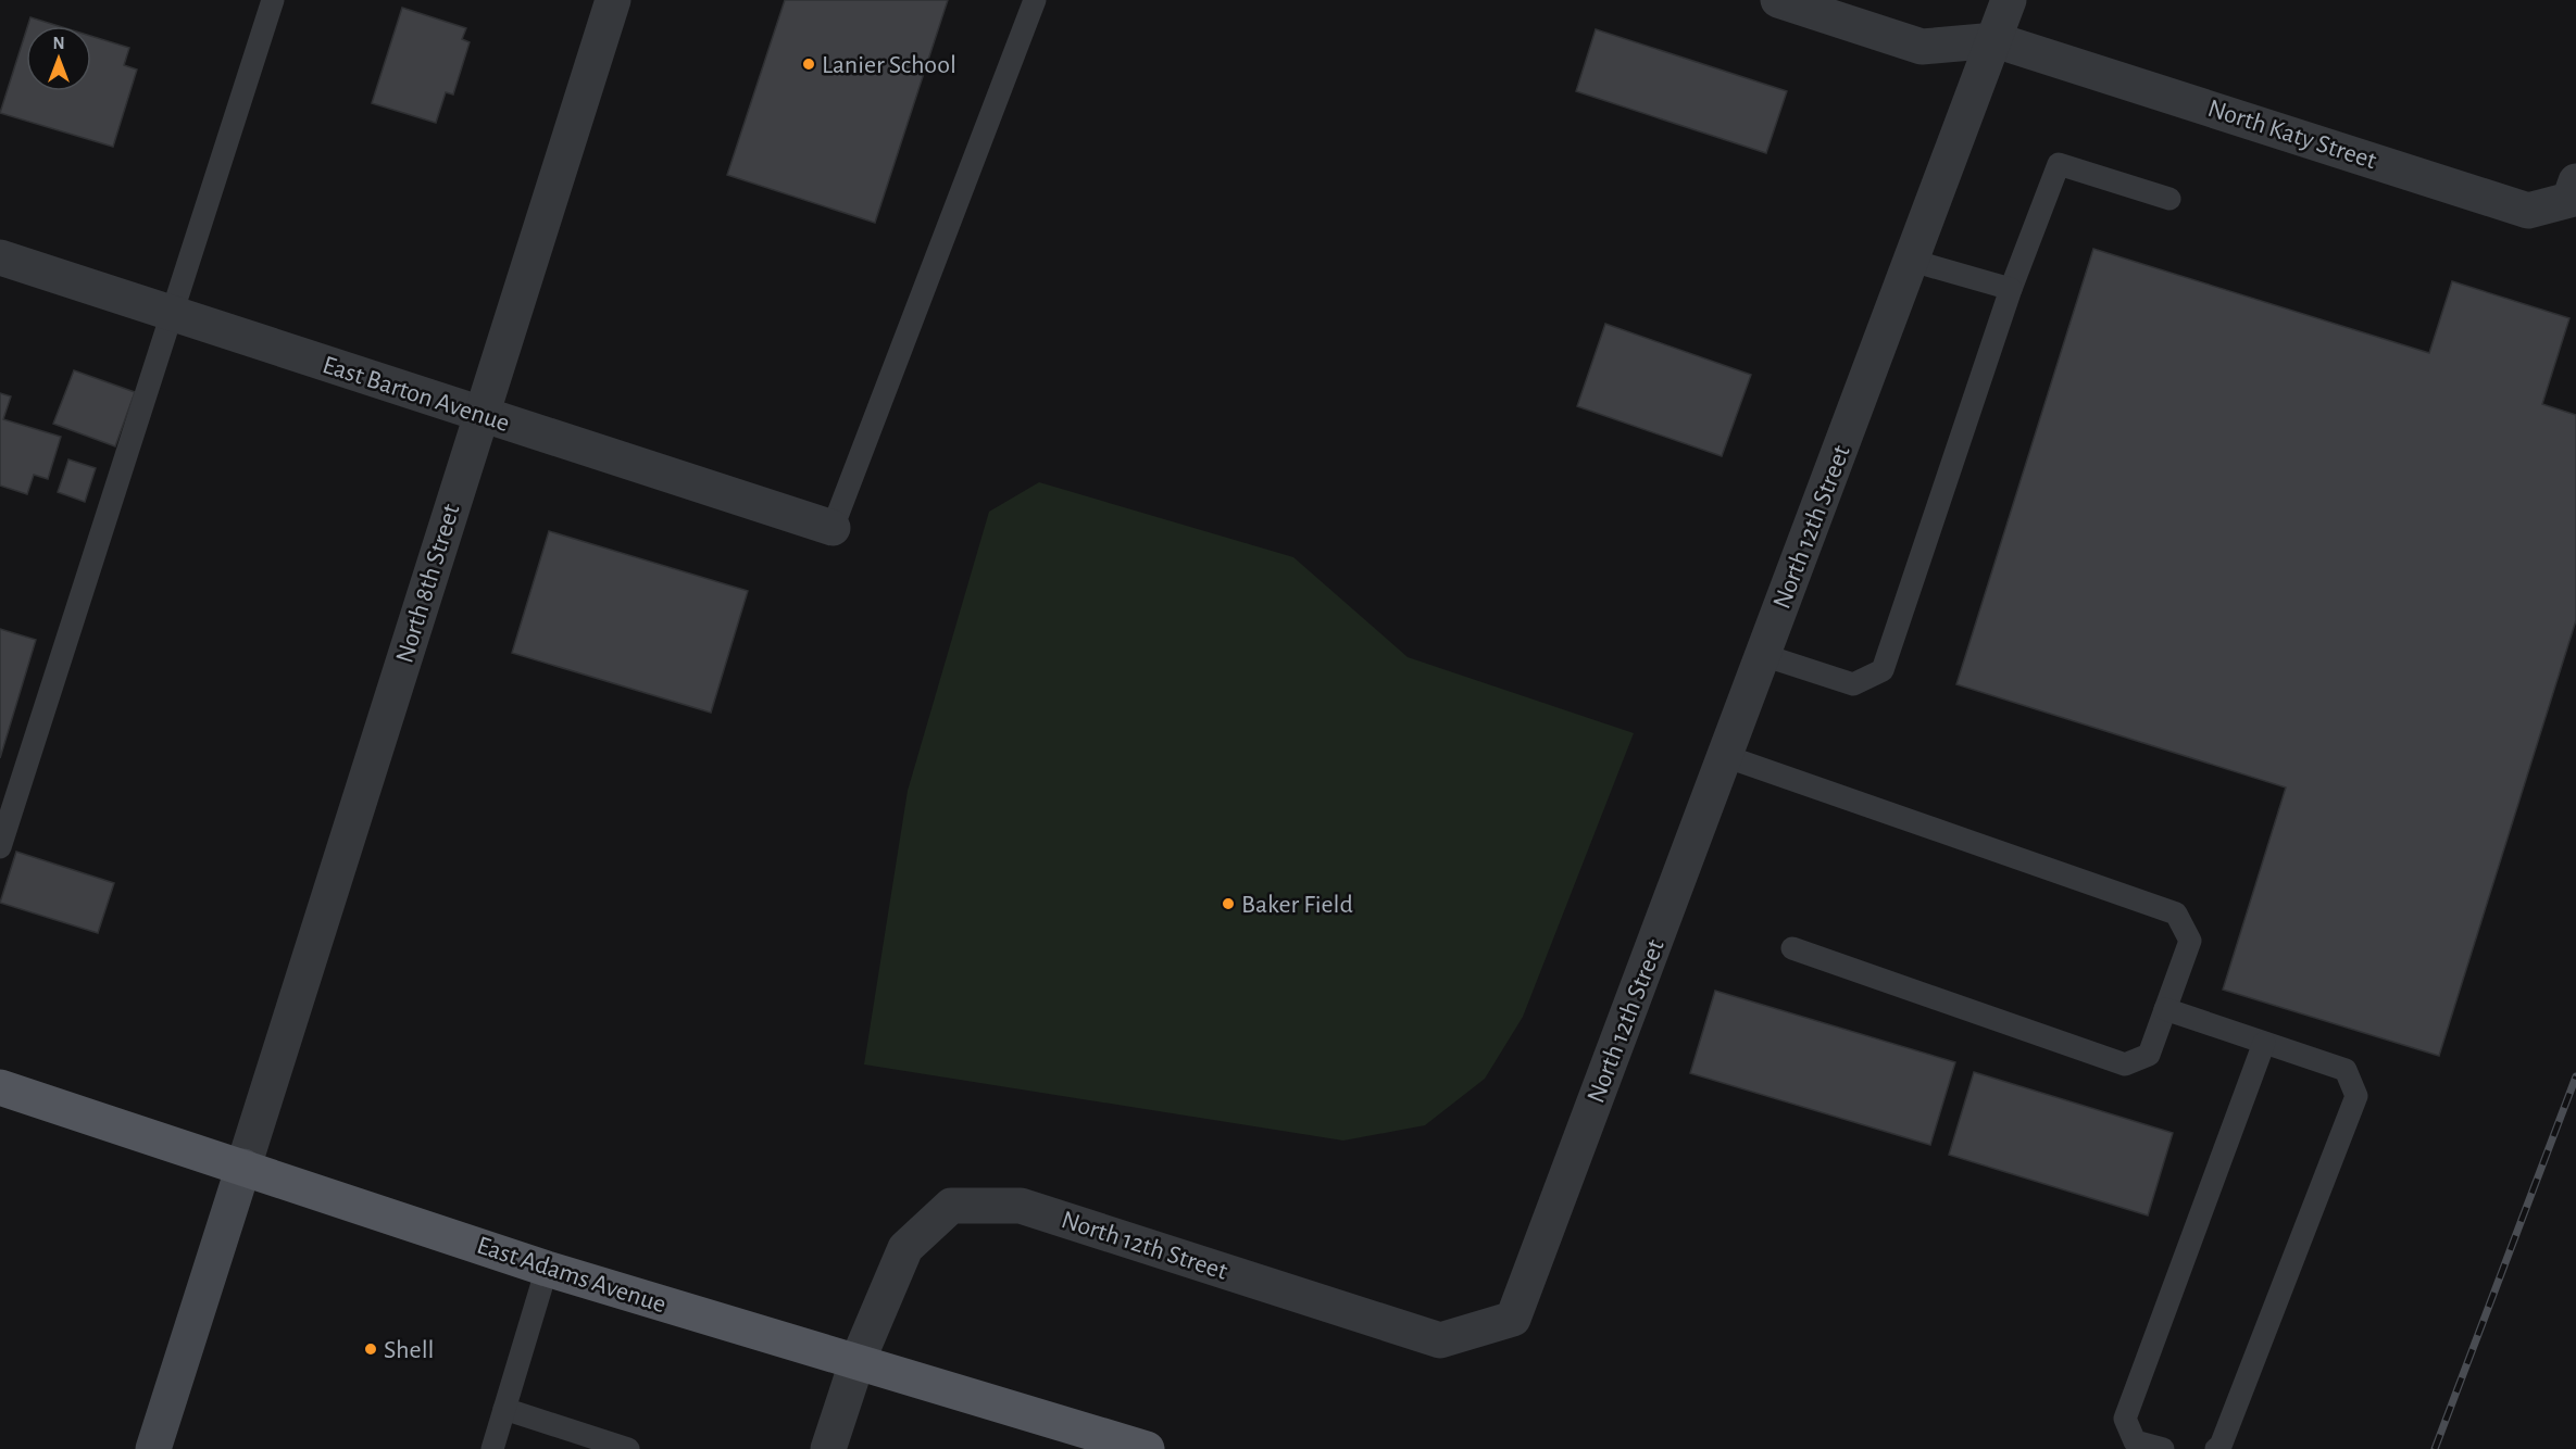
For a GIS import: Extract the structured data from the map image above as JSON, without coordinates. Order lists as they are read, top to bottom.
{
  "streets": {
    "main road": ["East Adams Avenue"],
    "street": [
      "North Katy Street",
      "East Barton Avenue",
      "North 12th Street",
      "North 8th Street"
    ]
  },
  "crossings": [
    ["North Katy Street", "North 12th Street"],
    ["East Barton Avenue", "North 8th Street"],
    ["North 12th Street", "East Adams Avenue"],
    ["North 8th Street", "East Adams Avenue"]
  ],
  "places": ["Lanier School", "Baker Field", "Shell"],
  "north": "top"
}
